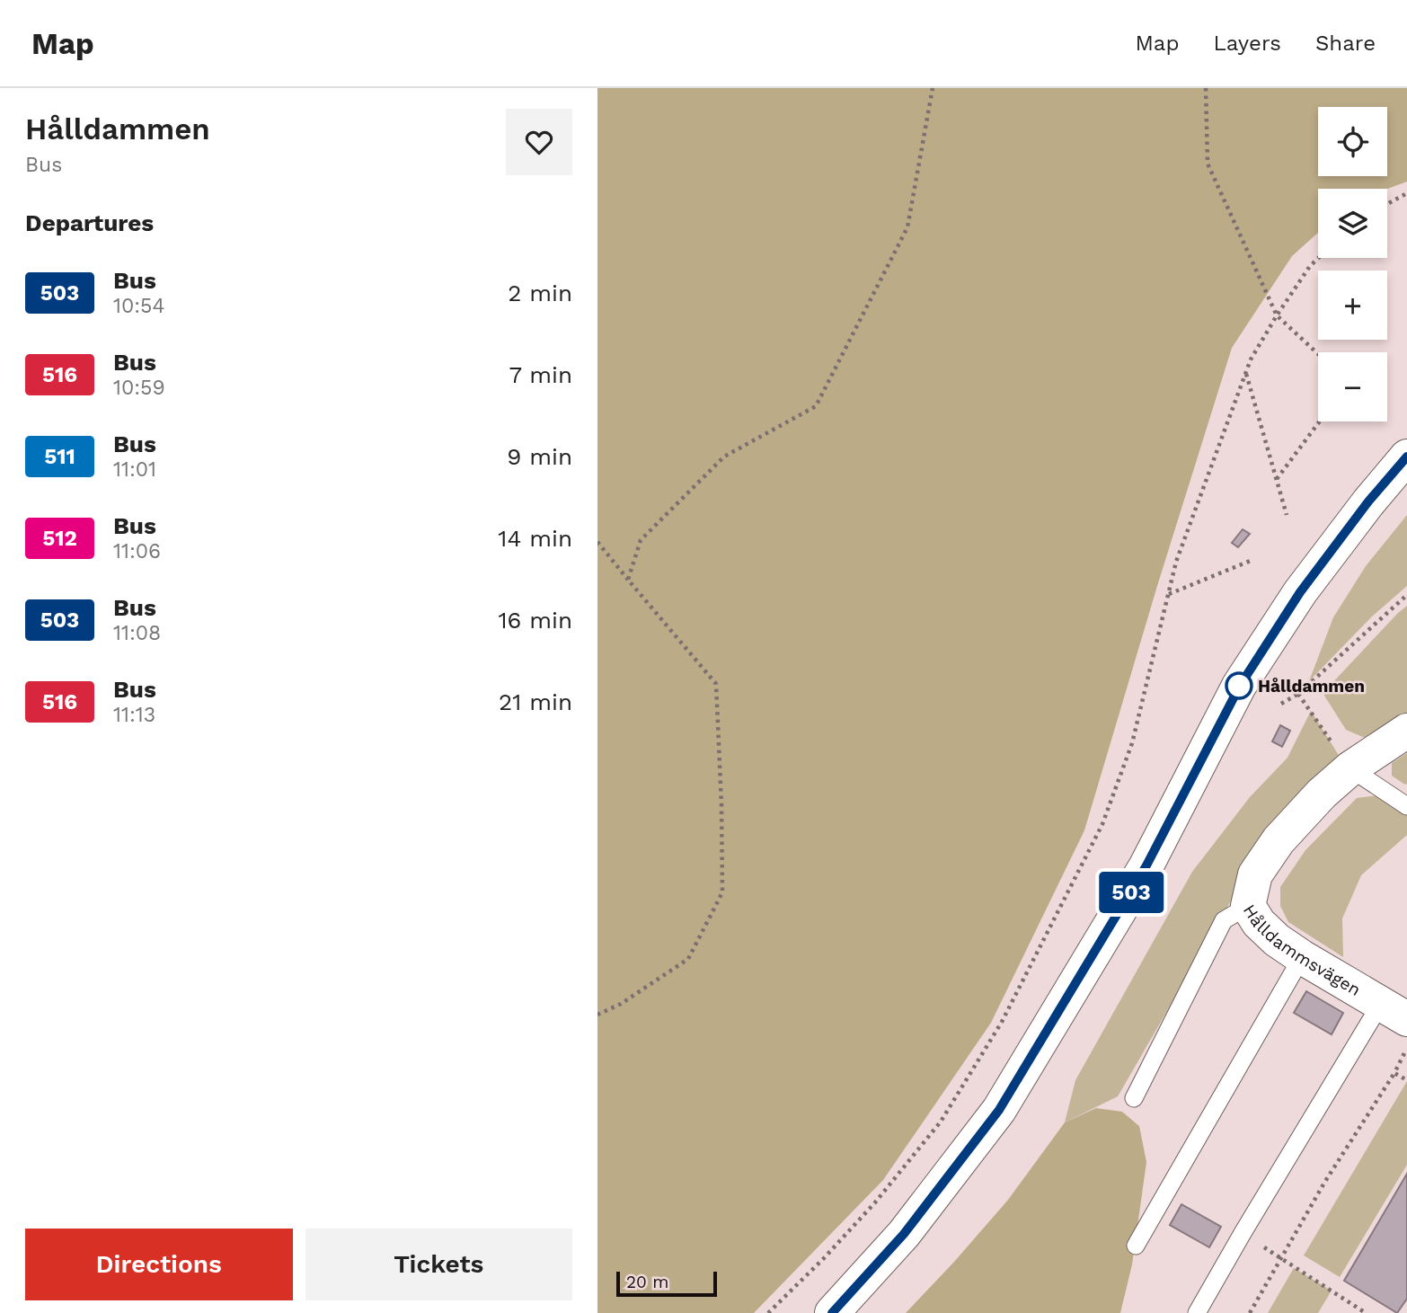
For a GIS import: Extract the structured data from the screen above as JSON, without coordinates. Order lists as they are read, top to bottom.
{
  "streets": {
    "street": ["Hålldammsvägen"]
  },
  "places": ["Hålldammen"],
  "lines": ["bus line 503"],
  "scale_bar": "20 m",
  "page": {
    "header": "Map",
    "nav": ["Map", "Layers", "Share"],
    "heading": [
      ["Hålldammen", "Bus"],
      "Departures"
    ],
    "on_map": "503",
    "map_buttons": ["+", "−"],
    "list": [
      {
        "mark": "503",
        "name": "Bus",
        "note": "10:54",
        "value": "2 min"
      },
      {
        "mark": "516",
        "name": "Bus",
        "note": "10:59",
        "value": "7 min"
      },
      {
        "mark": "511",
        "name": "Bus",
        "note": "11:01",
        "value": "9 min"
      },
      {
        "mark": "512",
        "name": "Bus",
        "note": "11:06",
        "value": "14 min"
      },
      {
        "mark": "503",
        "name": "Bus",
        "note": "11:08",
        "value": "16 min"
      },
      {
        "mark": "516",
        "name": "Bus",
        "note": "11:13",
        "value": "21 min"
      }
    ],
    "buttons": ["Directions", "Tickets"],
    "scale": "20 m"
  }
}
